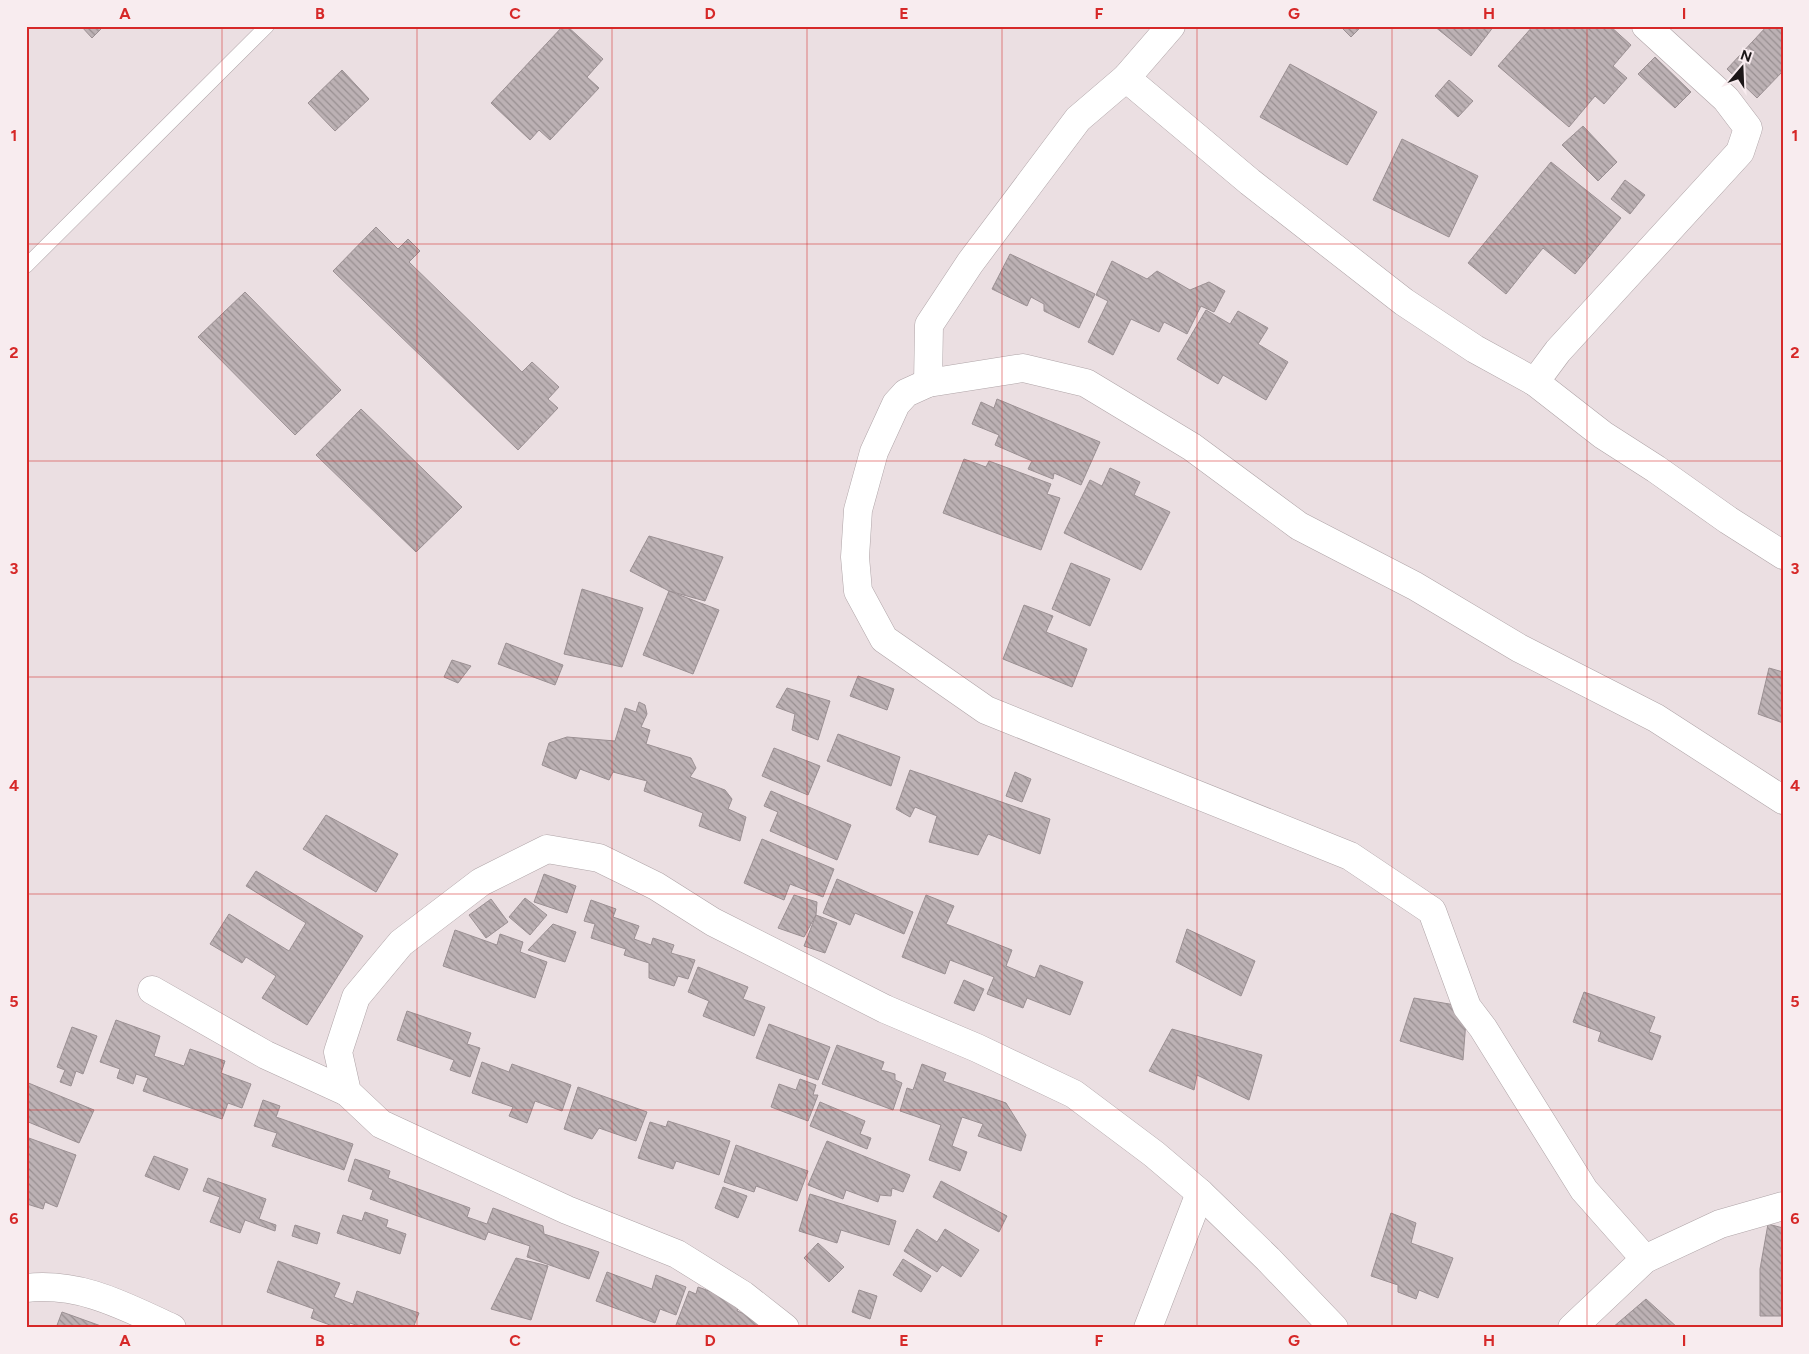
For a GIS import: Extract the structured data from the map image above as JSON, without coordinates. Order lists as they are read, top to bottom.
{
  "north": "top",
  "grid": {
    "columns": [
      "A",
      "B",
      "C",
      "D",
      "E",
      "F",
      "G",
      "H",
      "I"
    ],
    "rows": [
      "1",
      "2",
      "3",
      "4",
      "5",
      "6"
    ]
  }
}
